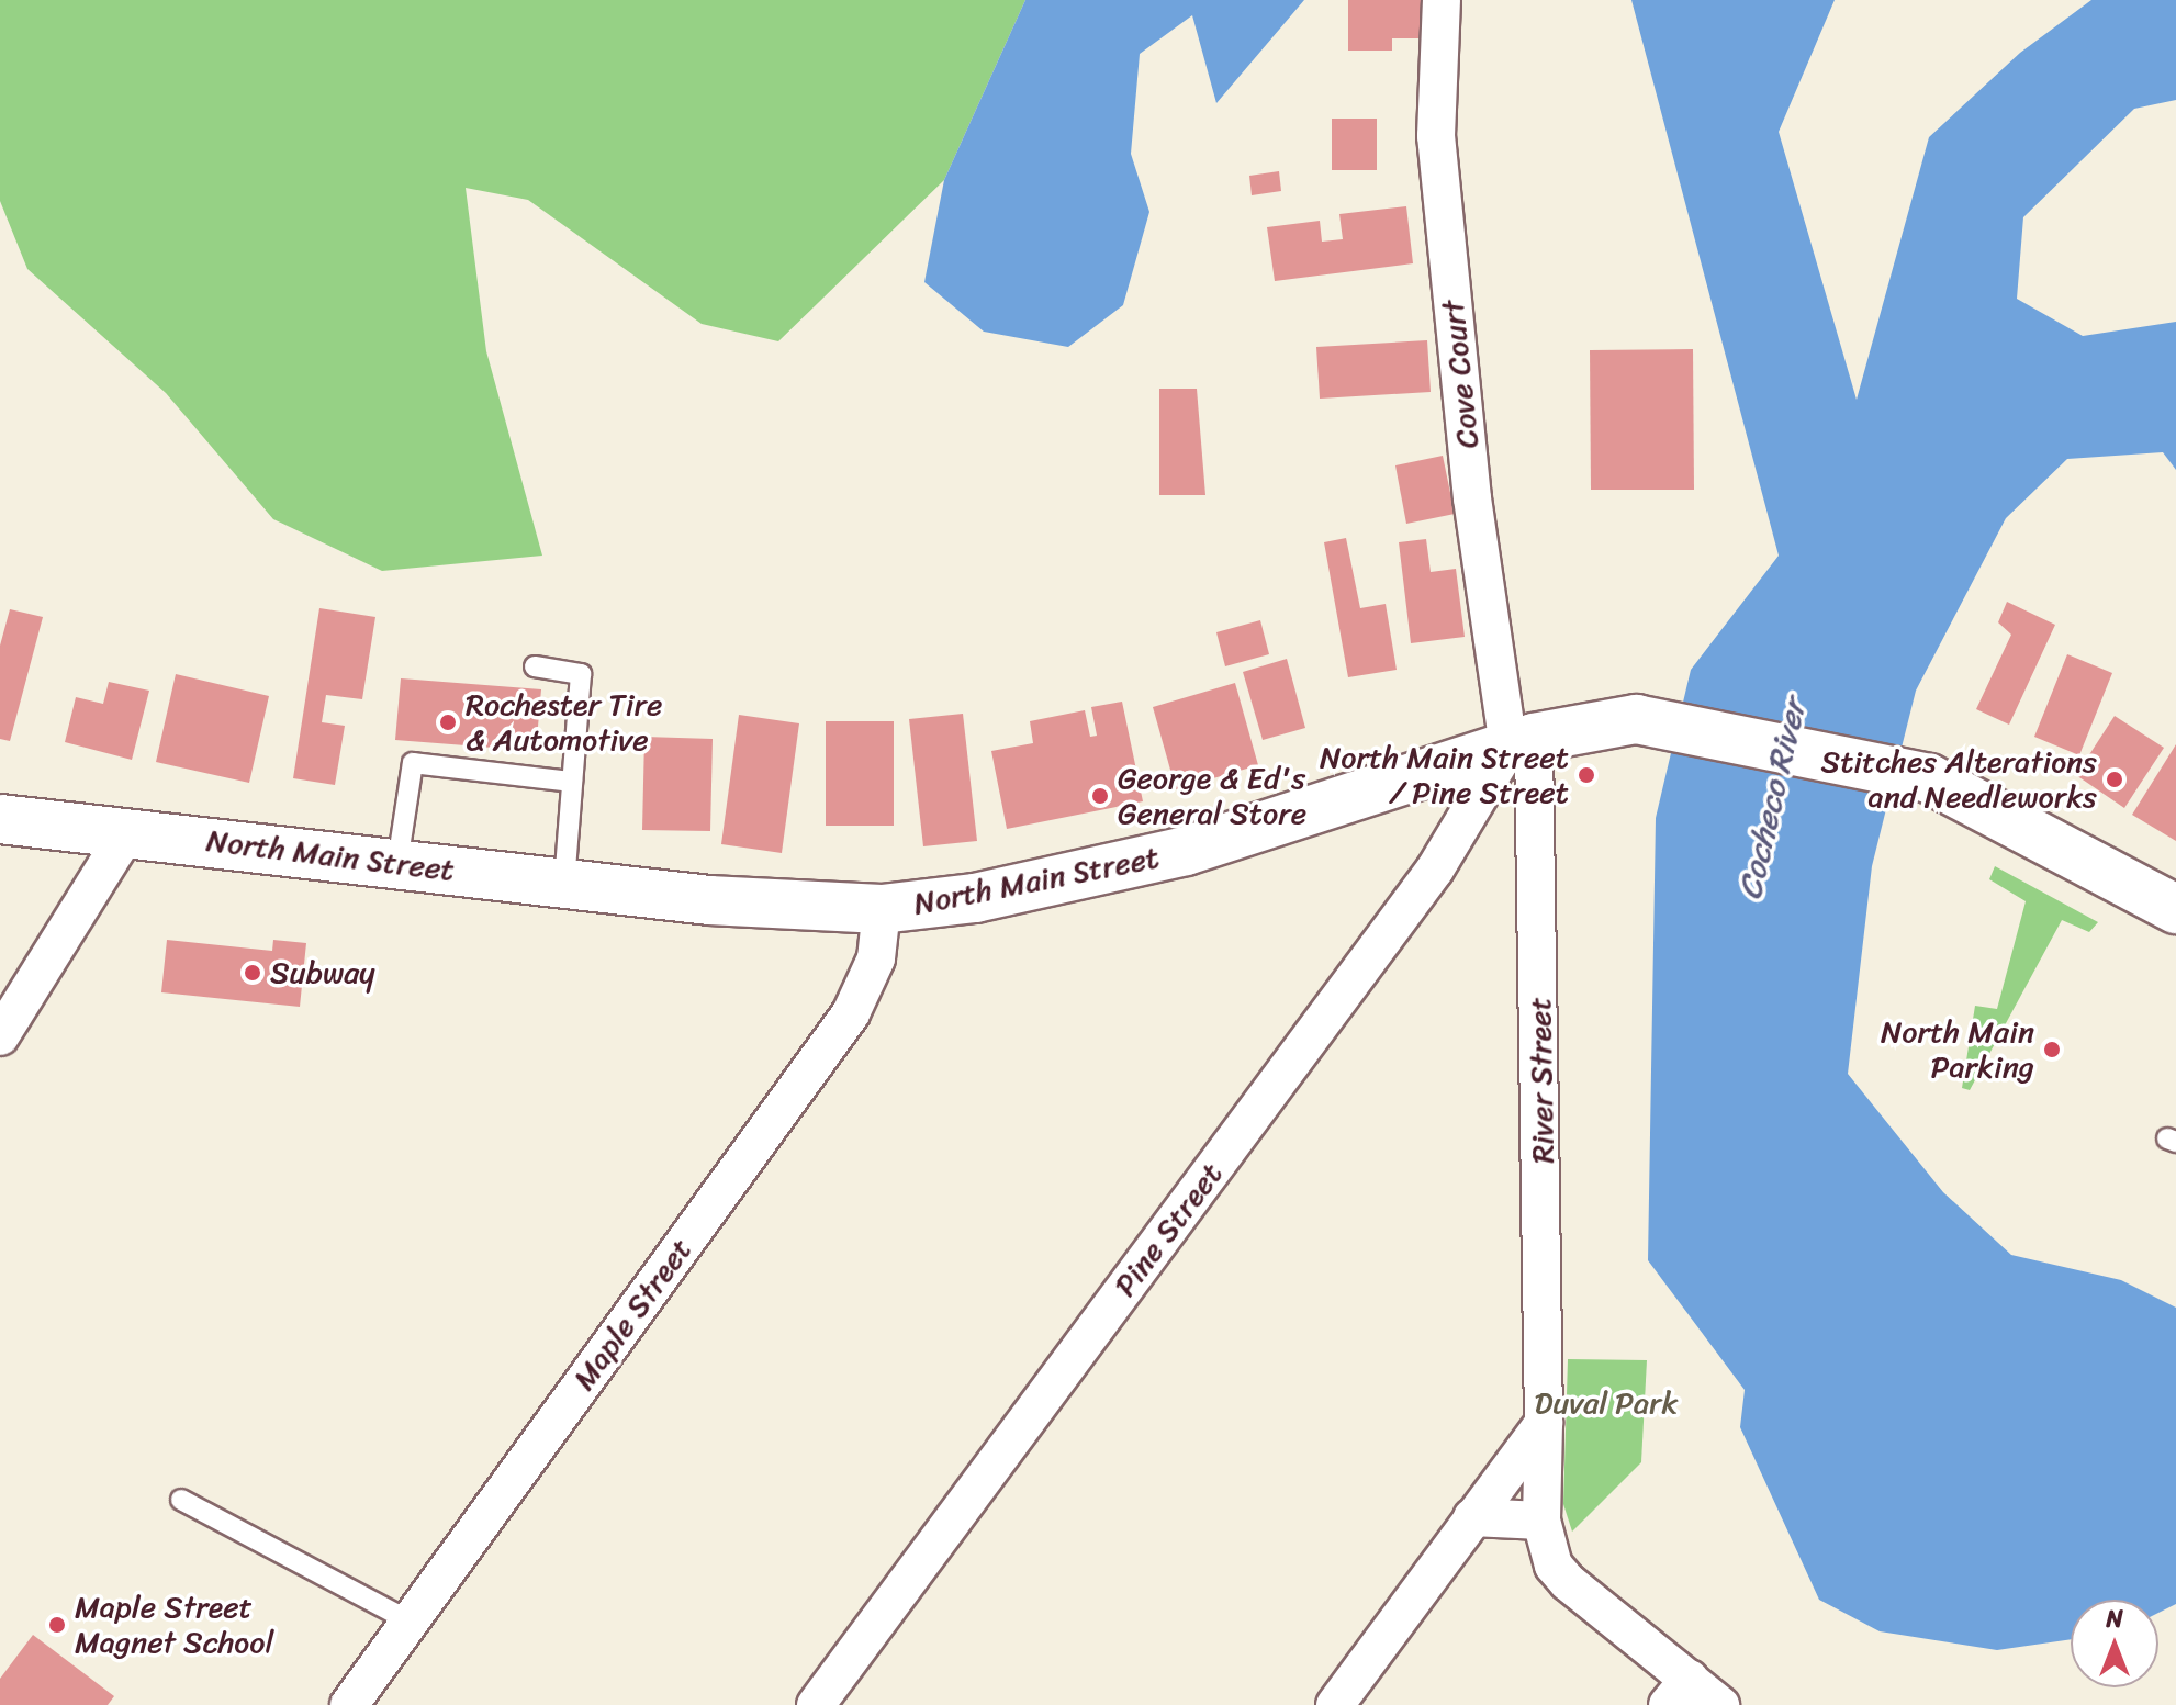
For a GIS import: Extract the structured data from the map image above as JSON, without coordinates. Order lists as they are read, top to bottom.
{
  "streets": {
    "main road": ["North Main Street"],
    "street": [
      "Cove Court",
      "River Street",
      "Pine Street",
      "Maple Street"
    ]
  },
  "crossings": [
    ["Cove Court", "North Main Street"],
    ["Cove Court", "River Street"],
    ["Cove Court", "Pine Street"],
    ["North Main Street", "River Street"],
    ["North Main Street", "Pine Street"],
    ["North Main Street", "Maple Street"],
    ["River Street", "Pine Street"]
  ],
  "water": ["Cocheco River"],
  "parks": ["Duval Park"],
  "places": [
    "Rochester Tire & Automotive",
    "North Main Street / Pine Street",
    "Stitches Alterations and Needleworks",
    "George & Ed's General Store",
    "Subway",
    "North Main Parking",
    "Maple Street Magnet School"
  ],
  "north": "top"
}
